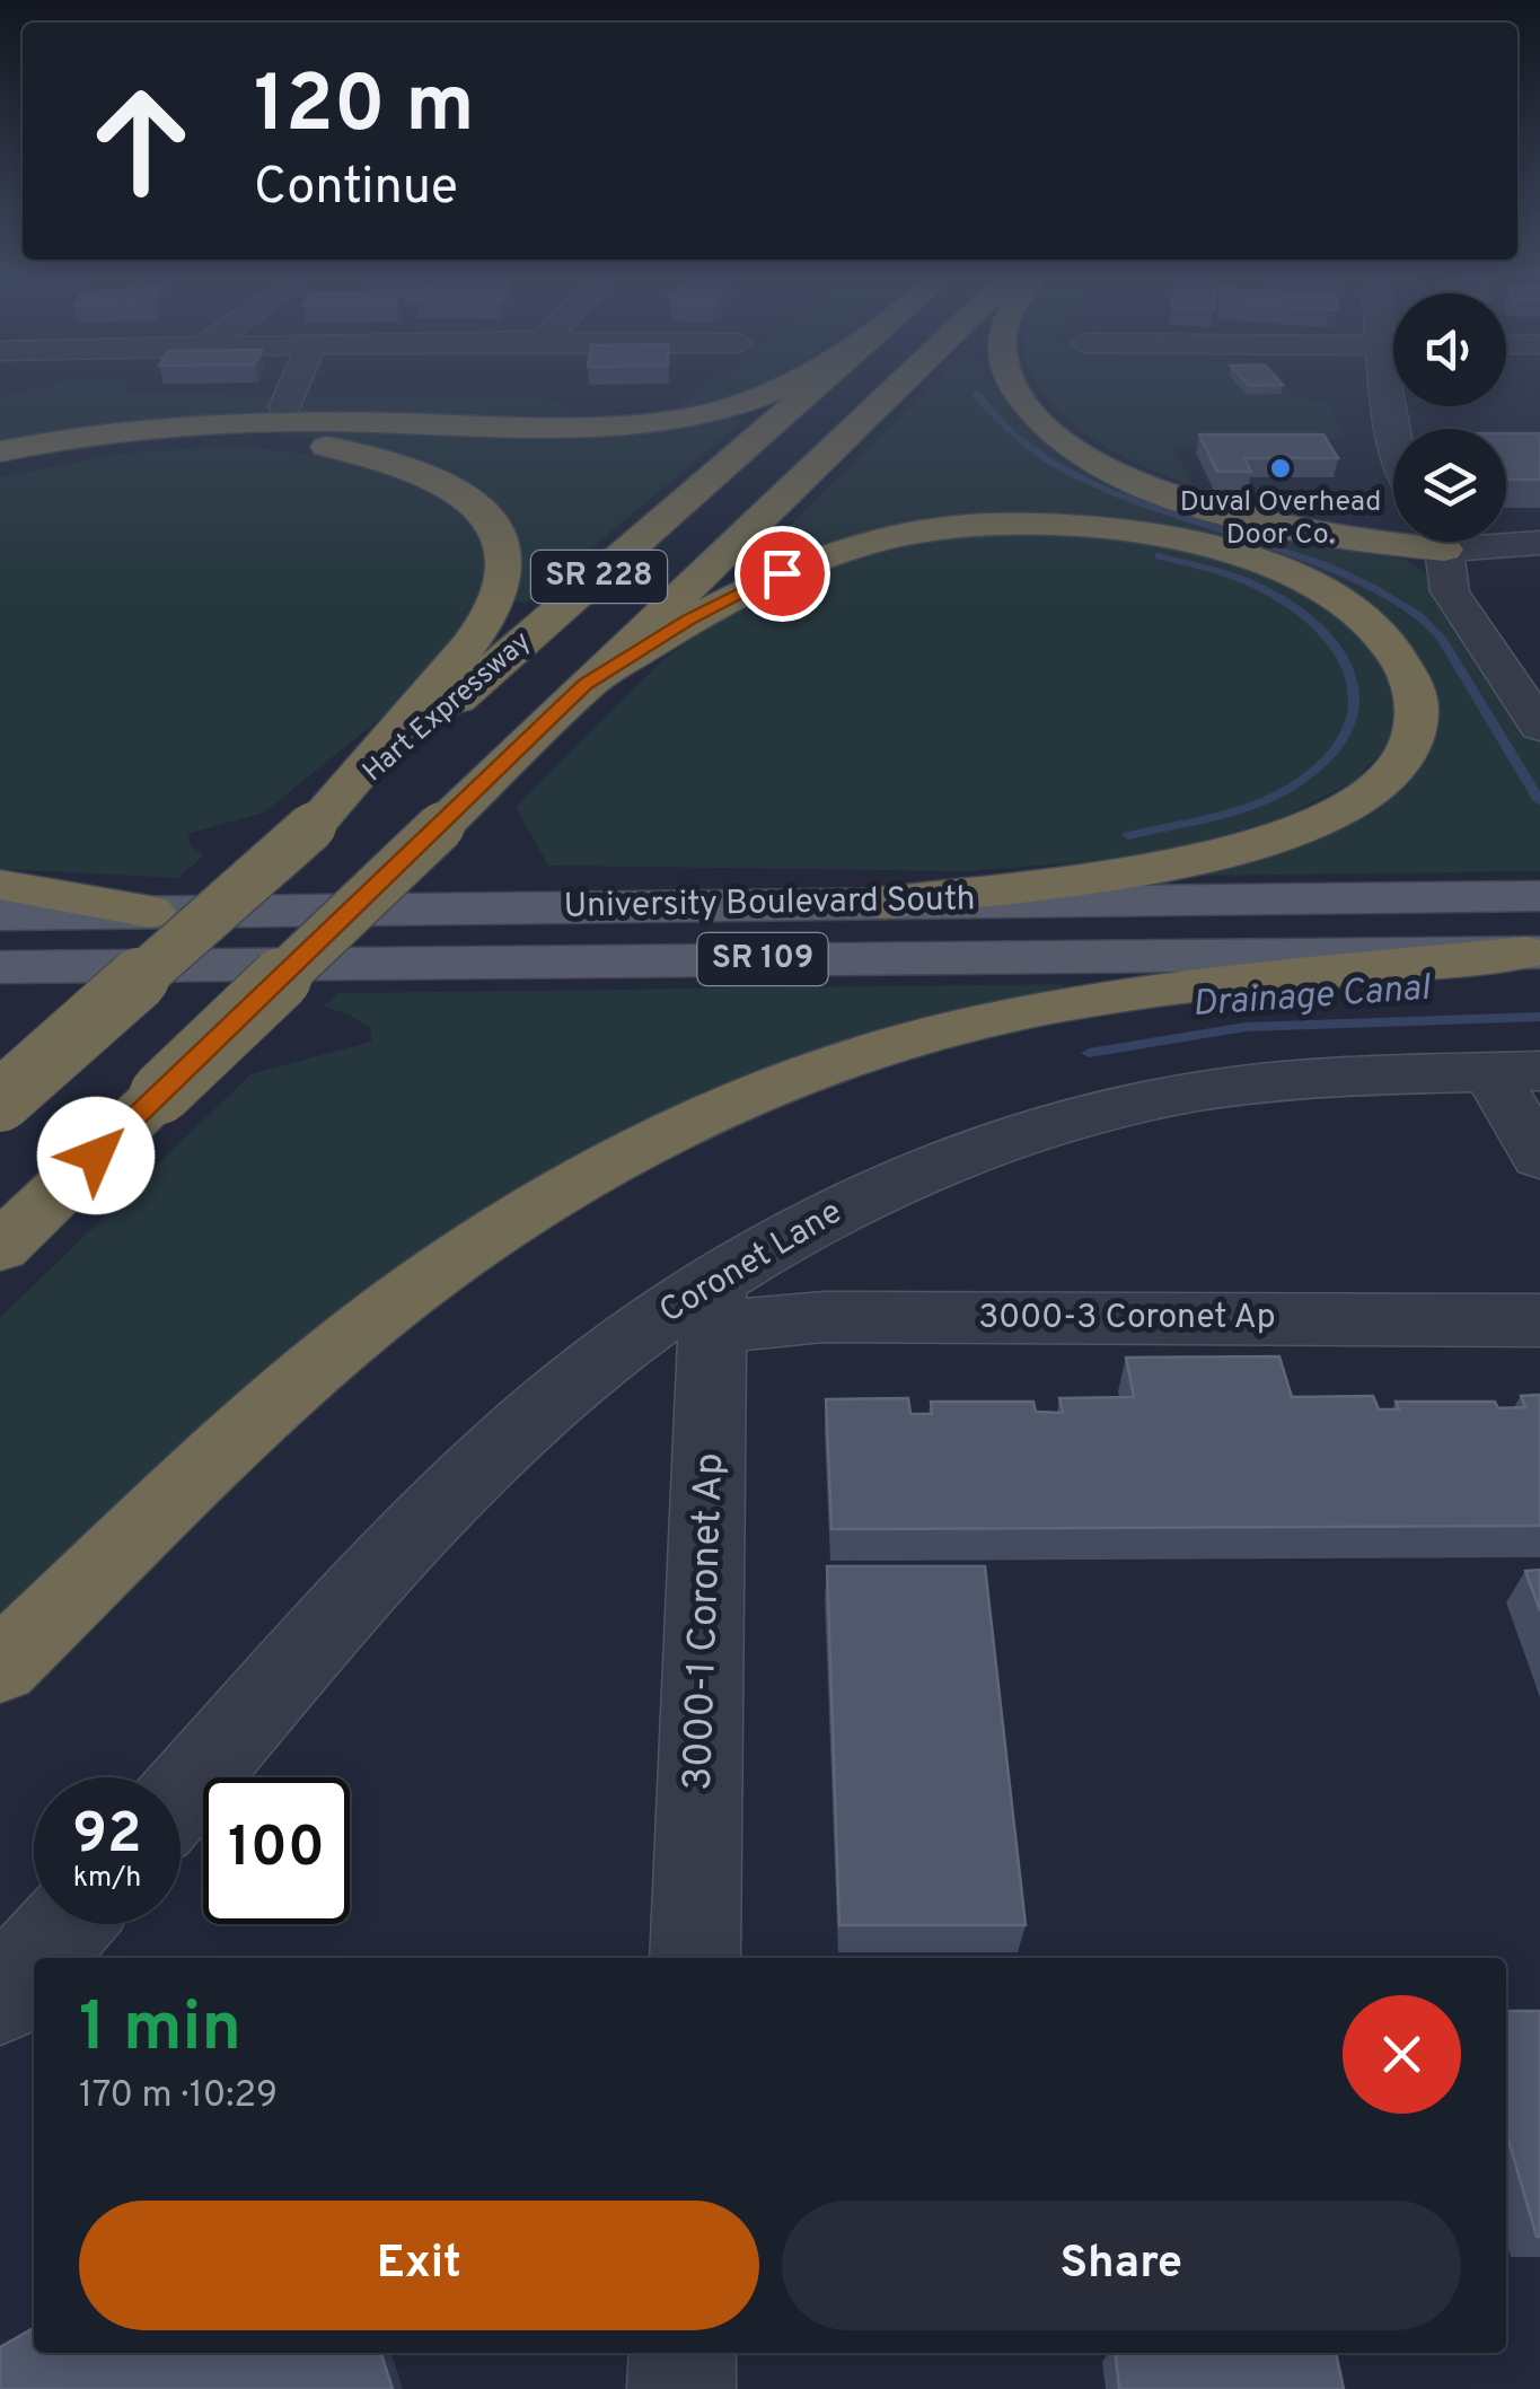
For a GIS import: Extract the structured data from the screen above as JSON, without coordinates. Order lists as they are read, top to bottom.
{
  "streets": {
    "highway": ["SR 228", "Hart Expressway"],
    "main road": ["University Boulevard South", "SR 109"],
    "street": ["Coronet Lane", "3000-3 Coronet Ap", "3000-1 Coronet Ap"]
  },
  "crossings": [
    ["Coronet Lane", "3000-3 Coronet Ap"],
    ["Coronet Lane", "3000-1 Coronet Ap"],
    ["3000-3 Coronet Ap", "3000-1 Coronet Ap"]
  ],
  "water": ["Drainage Canal"],
  "places": ["Duval Overhead Door Co."],
  "page": {
    "turn": ["120 m", "Continue"],
    "speed": "92 km/h",
    "limit": "100",
    "heading": ["1 min", "170 m · 10:29"],
    "buttons": ["Exit", "Share"]
  }
}
